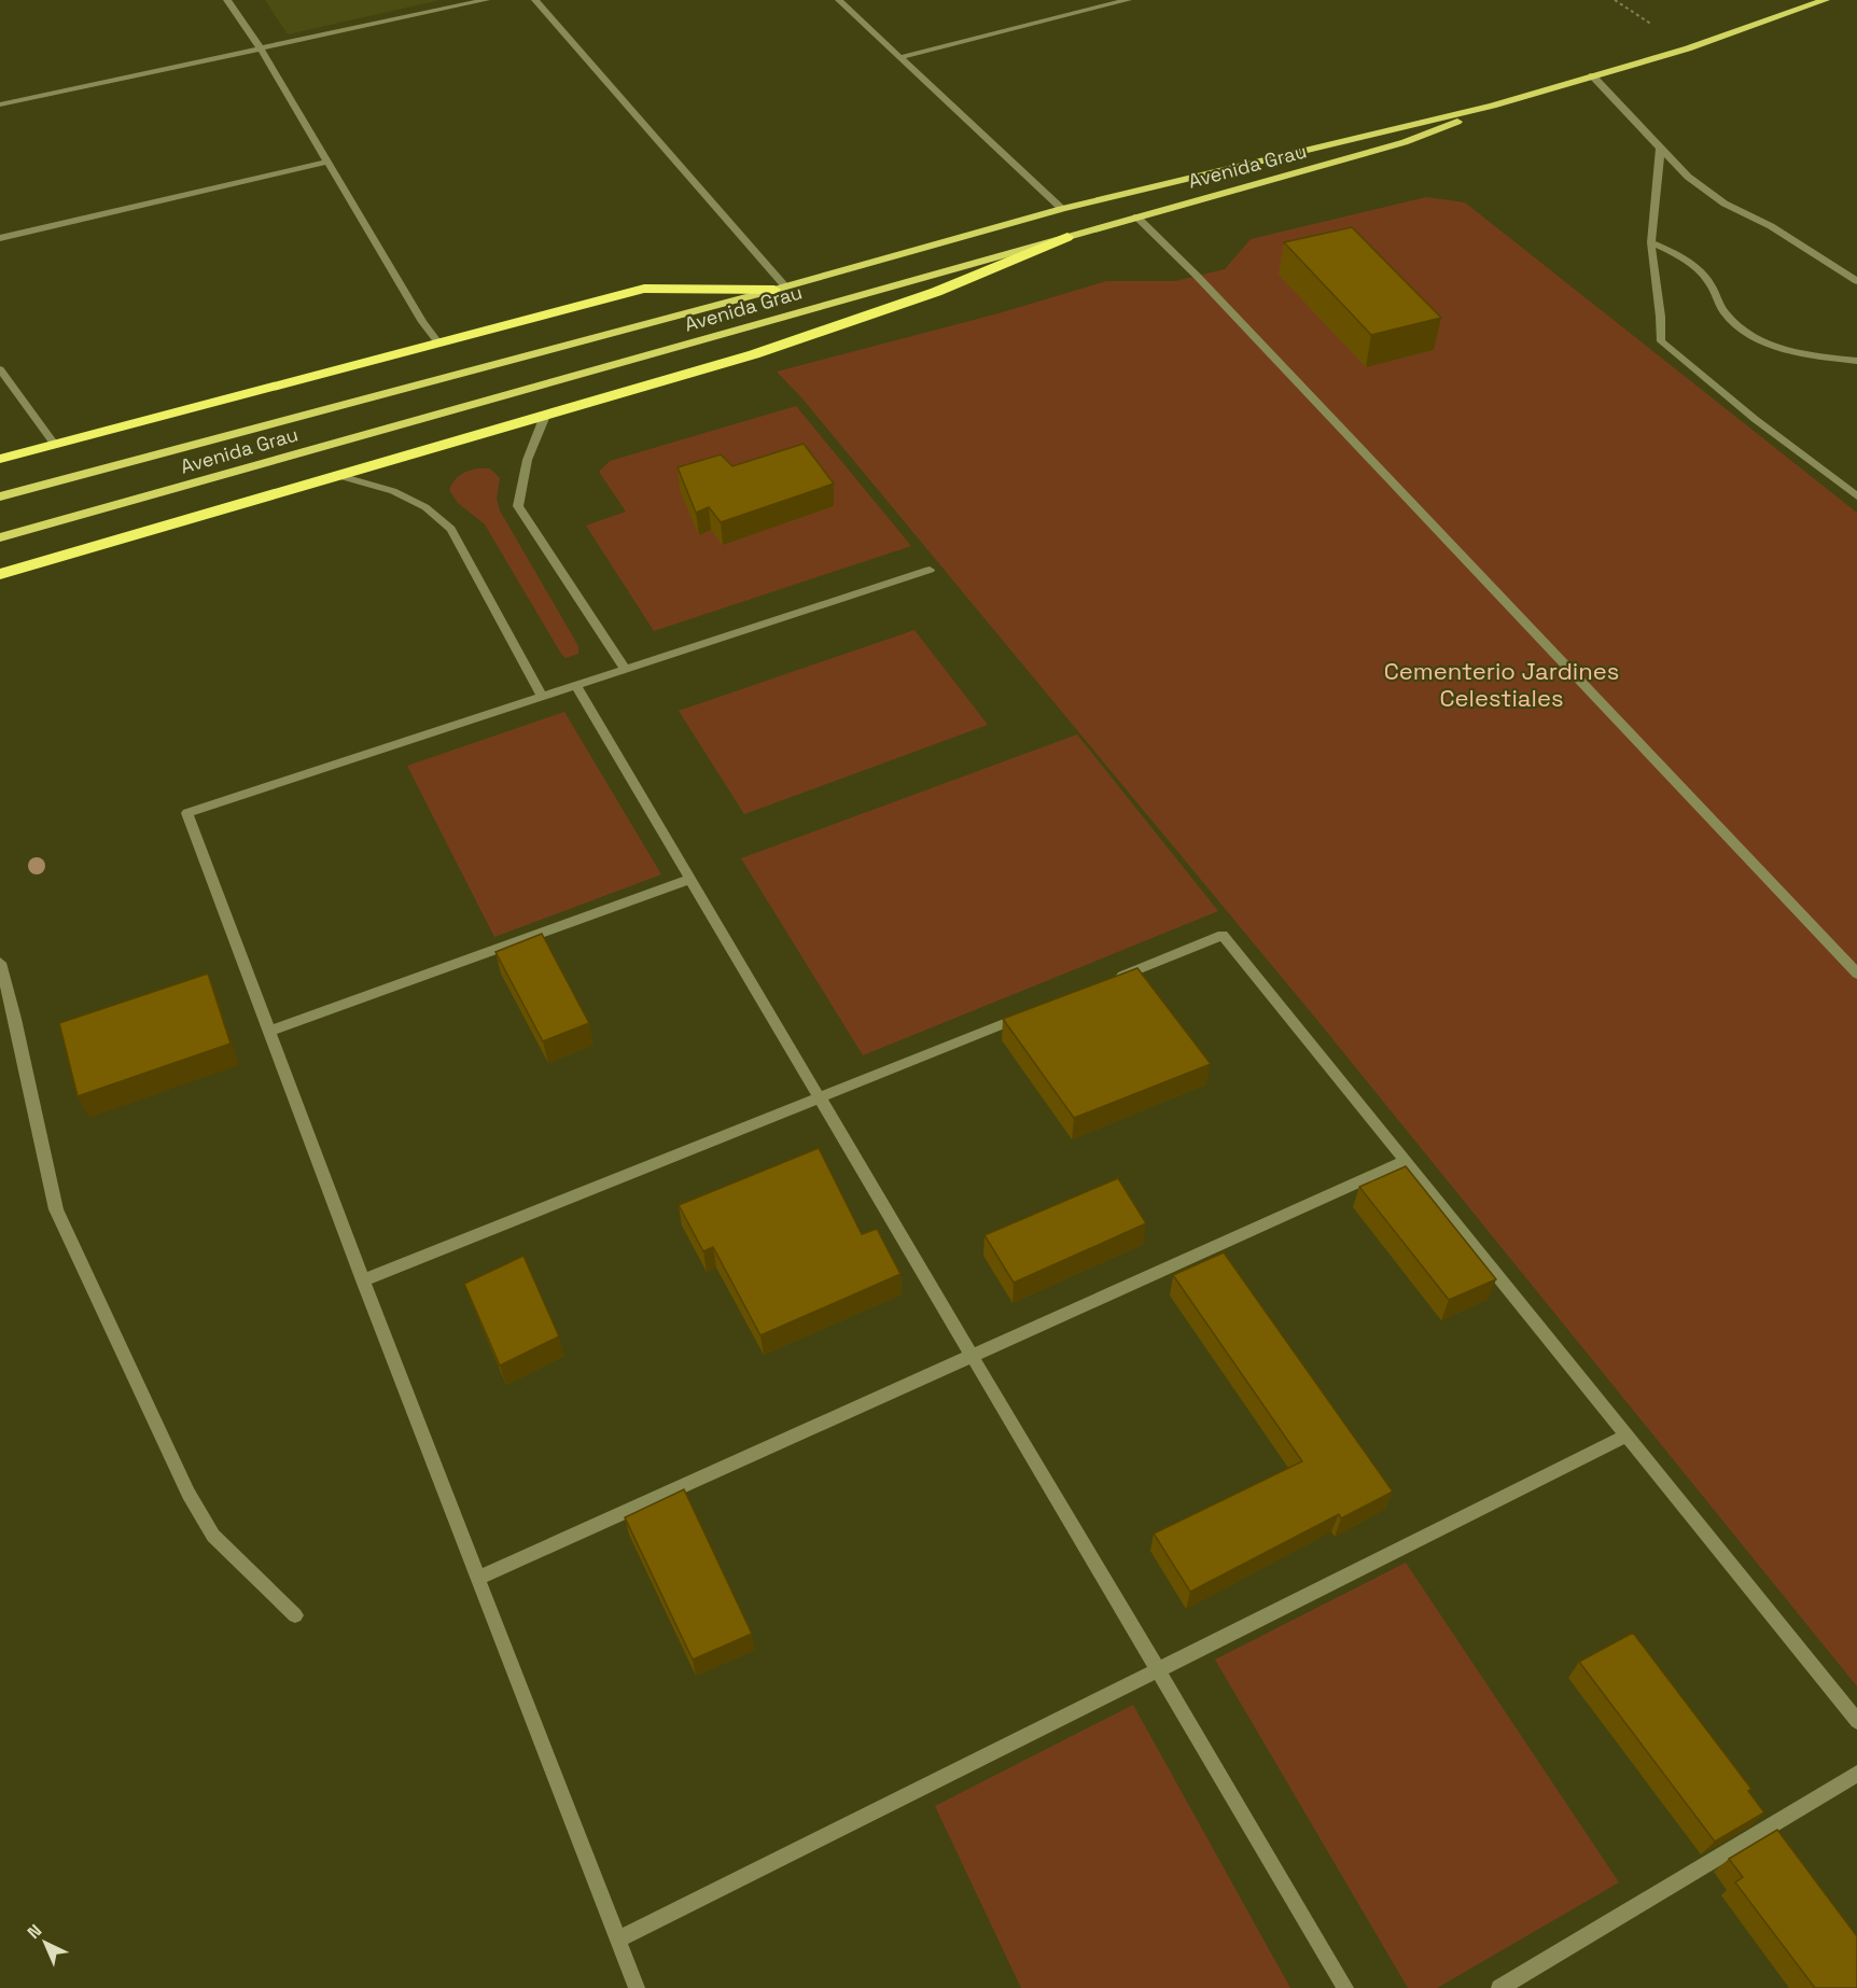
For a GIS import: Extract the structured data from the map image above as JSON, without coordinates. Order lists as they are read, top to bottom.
{
  "streets": {
    "main road": ["Avenida Grau"]
  },
  "parks": ["Cementerio Jardines Celestiales"],
  "north": "top left"
}
